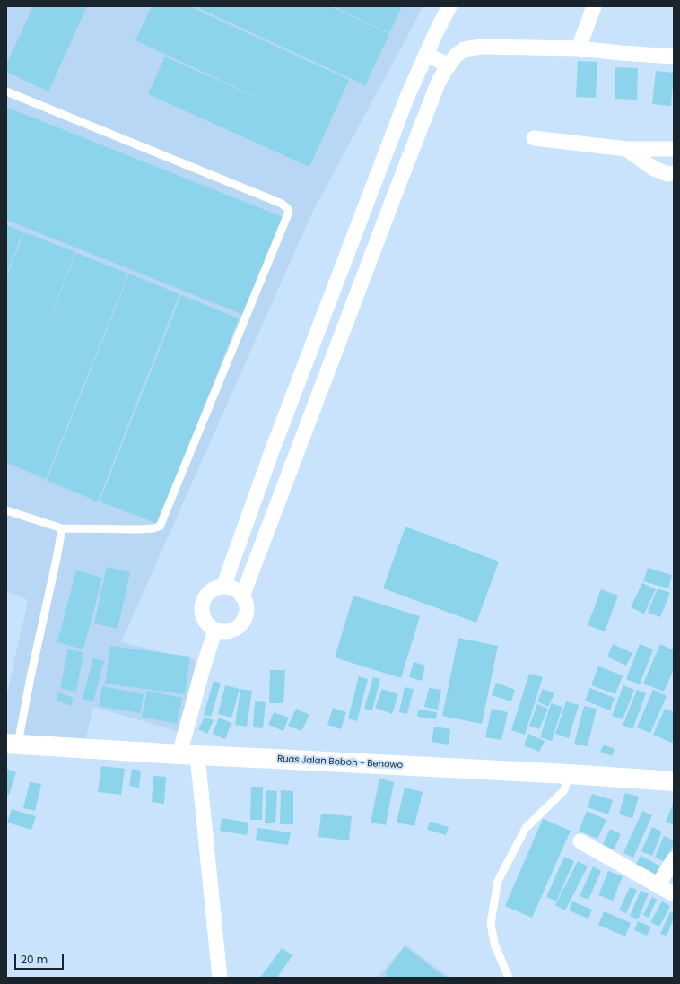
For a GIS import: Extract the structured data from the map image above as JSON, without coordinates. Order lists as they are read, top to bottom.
{
  "streets": {
    "main road": ["Ruas Jalan Boboh - Benowo"]
  },
  "scale_bar": "20 m"
}
